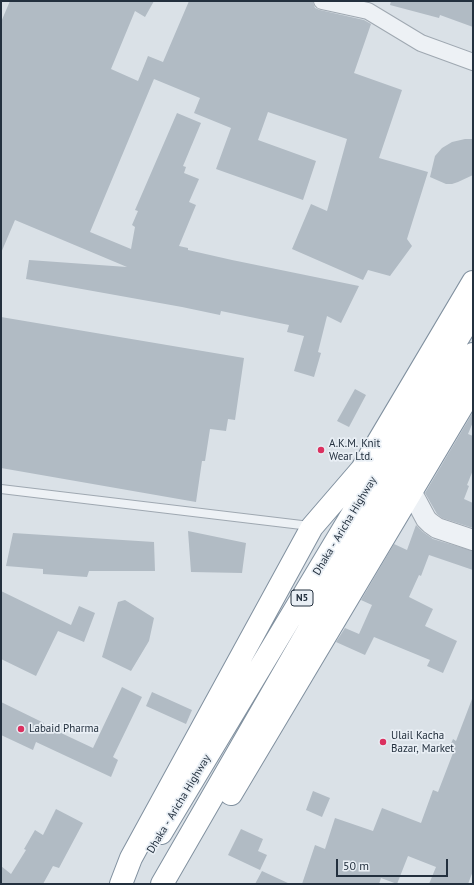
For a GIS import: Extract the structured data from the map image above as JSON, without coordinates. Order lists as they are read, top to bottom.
{
  "streets": {
    "highway": ["Dhaka - Aricha Highway", "N5"]
  },
  "places": ["A.K.M. Knit Wear Ltd.", "Labaid Pharma", "Ulail Kacha Bazar, Market"],
  "scale_bar": "50 m"
}
